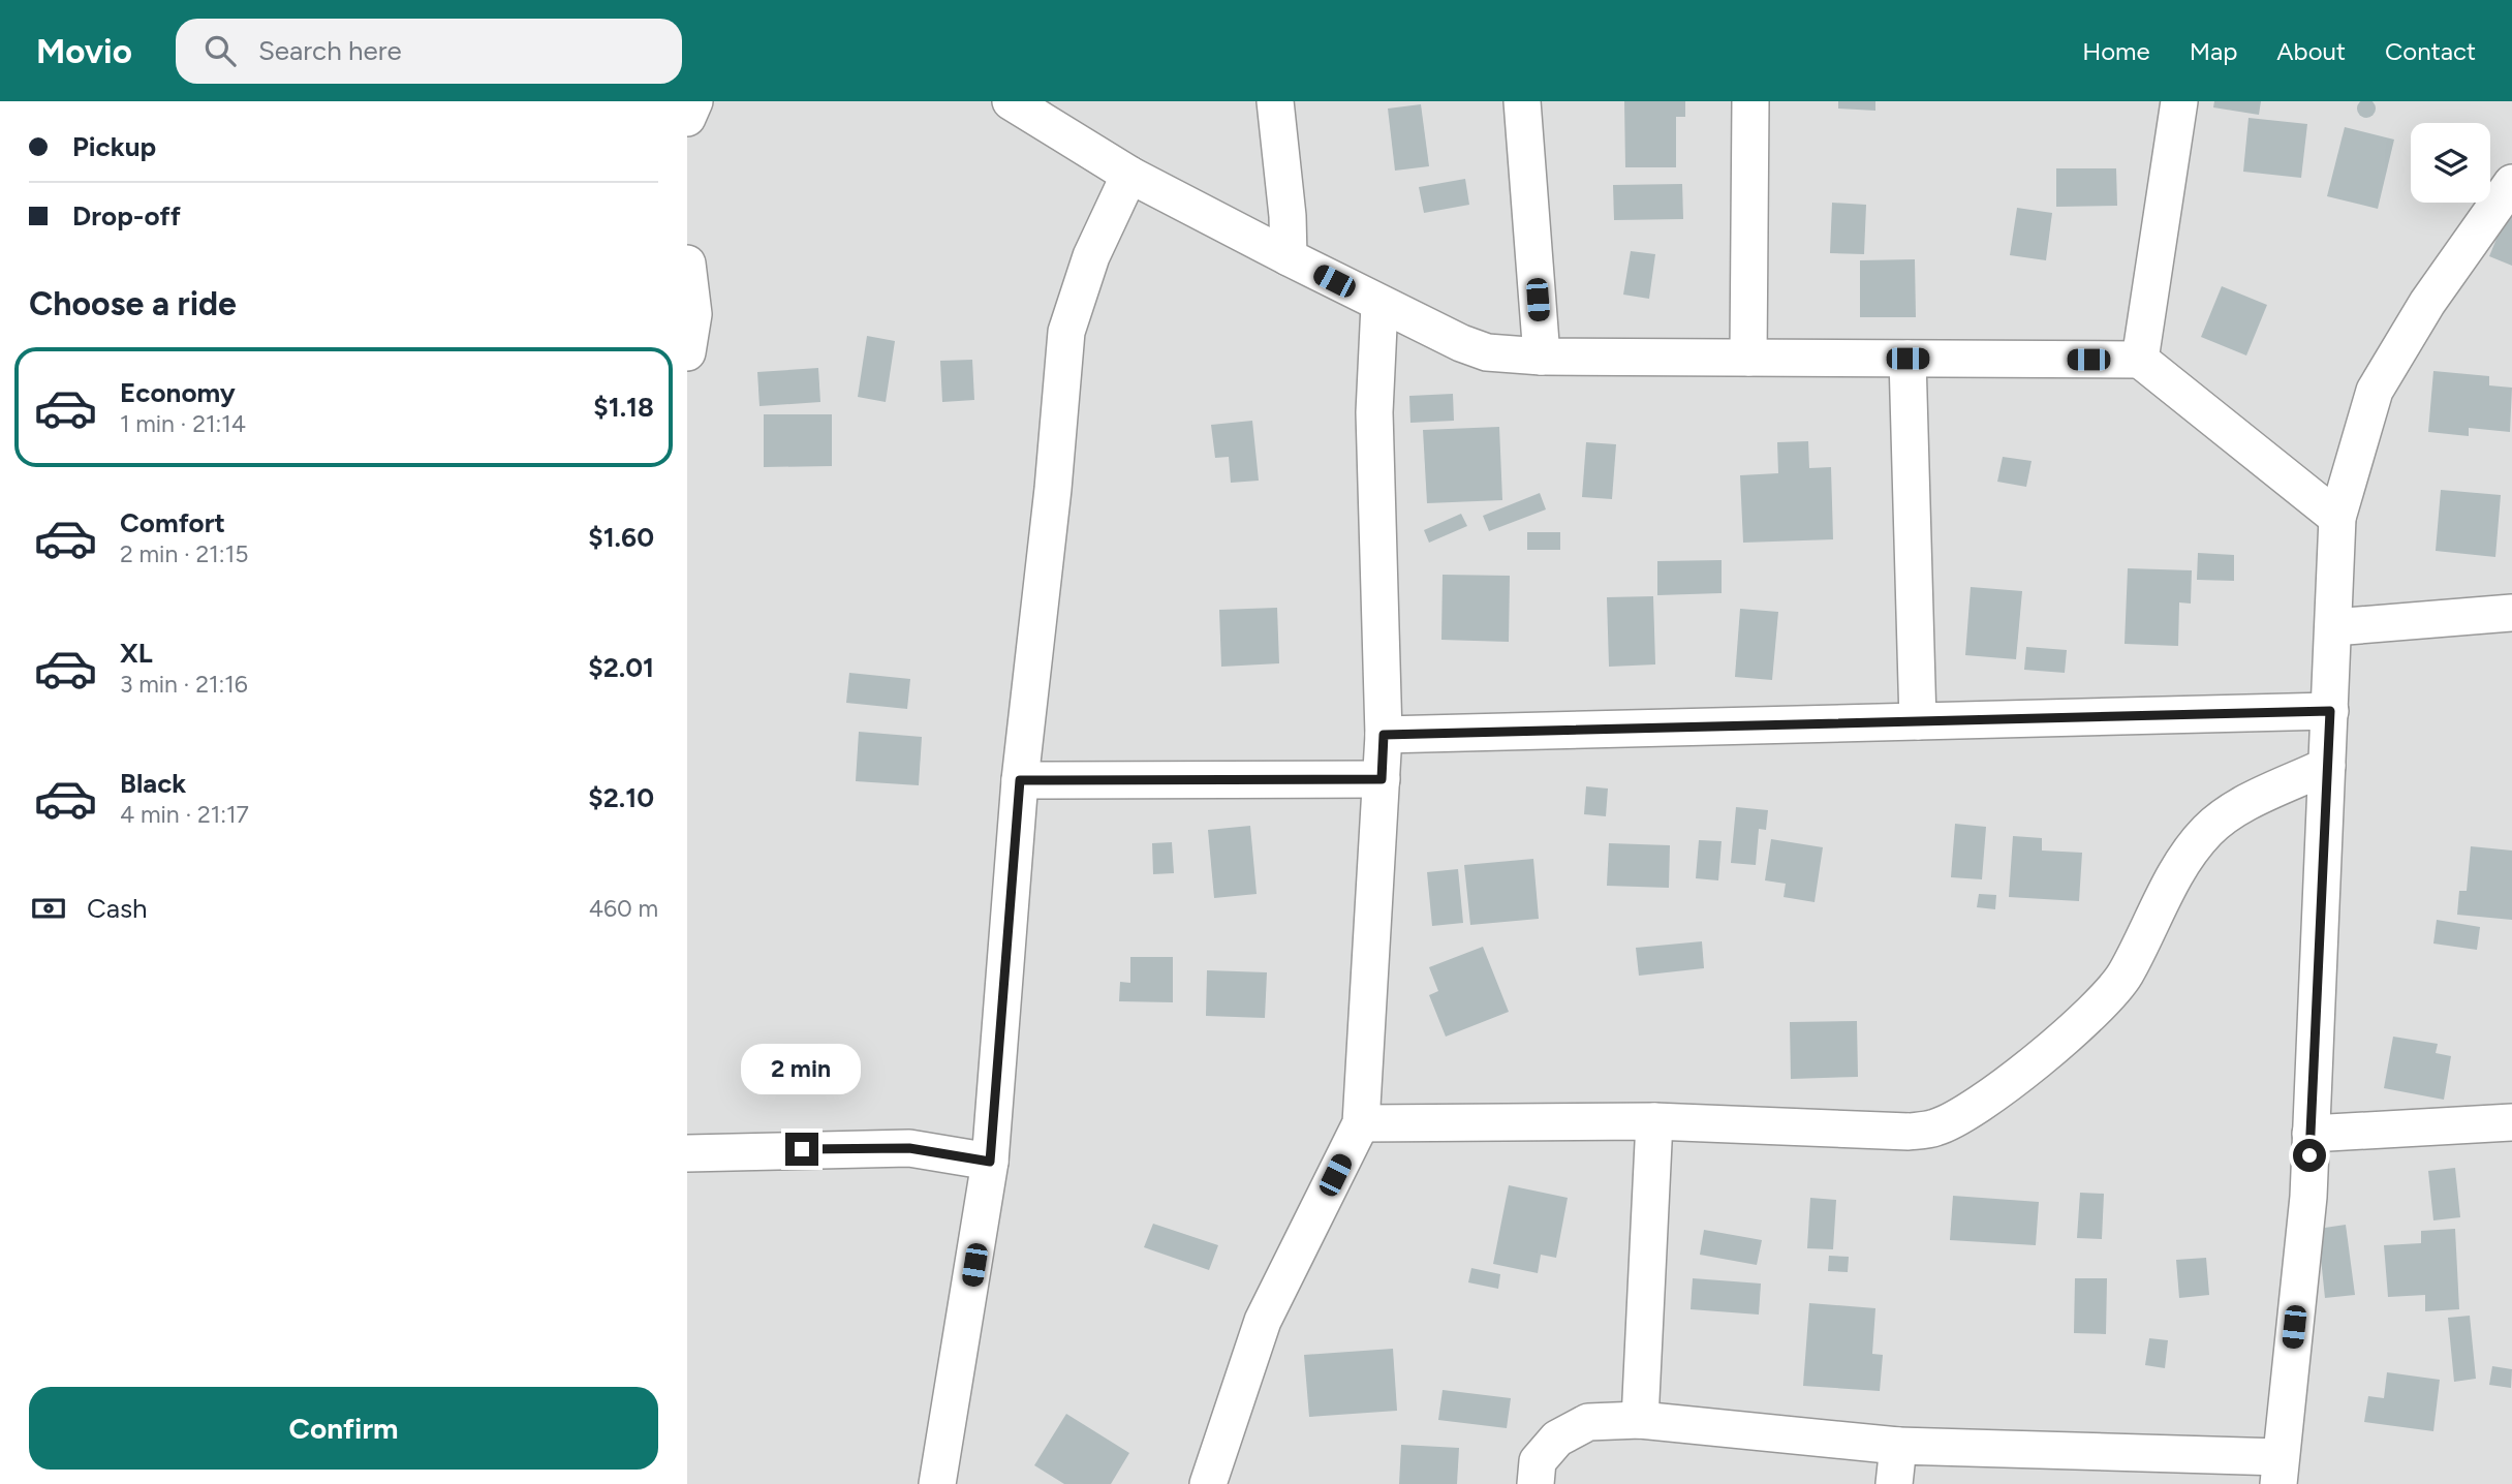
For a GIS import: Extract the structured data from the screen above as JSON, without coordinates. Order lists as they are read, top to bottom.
{
  "page": {
    "header": "Movio",
    "search": "Search here",
    "nav": [
      "Home",
      "Map",
      "About",
      "Contact"
    ],
    "banner": ["Pickup", "Drop-off"],
    "heading": "Choose a ride",
    "list": [
      {
        "name": "Economy",
        "note": "1 min · 21:14",
        "value": "$1.18"
      },
      {
        "name": "Comfort",
        "note": "2 min · 21:15",
        "value": "$1.60"
      },
      {
        "name": "XL",
        "note": "3 min · 21:16",
        "value": "$2.01"
      },
      {
        "name": "Black",
        "note": "4 min · 21:17",
        "value": "$2.10"
      }
    ],
    "pay": ["Cash", "460 m"],
    "bubble": "2 min",
    "buttons": "Confirm"
  }
}
